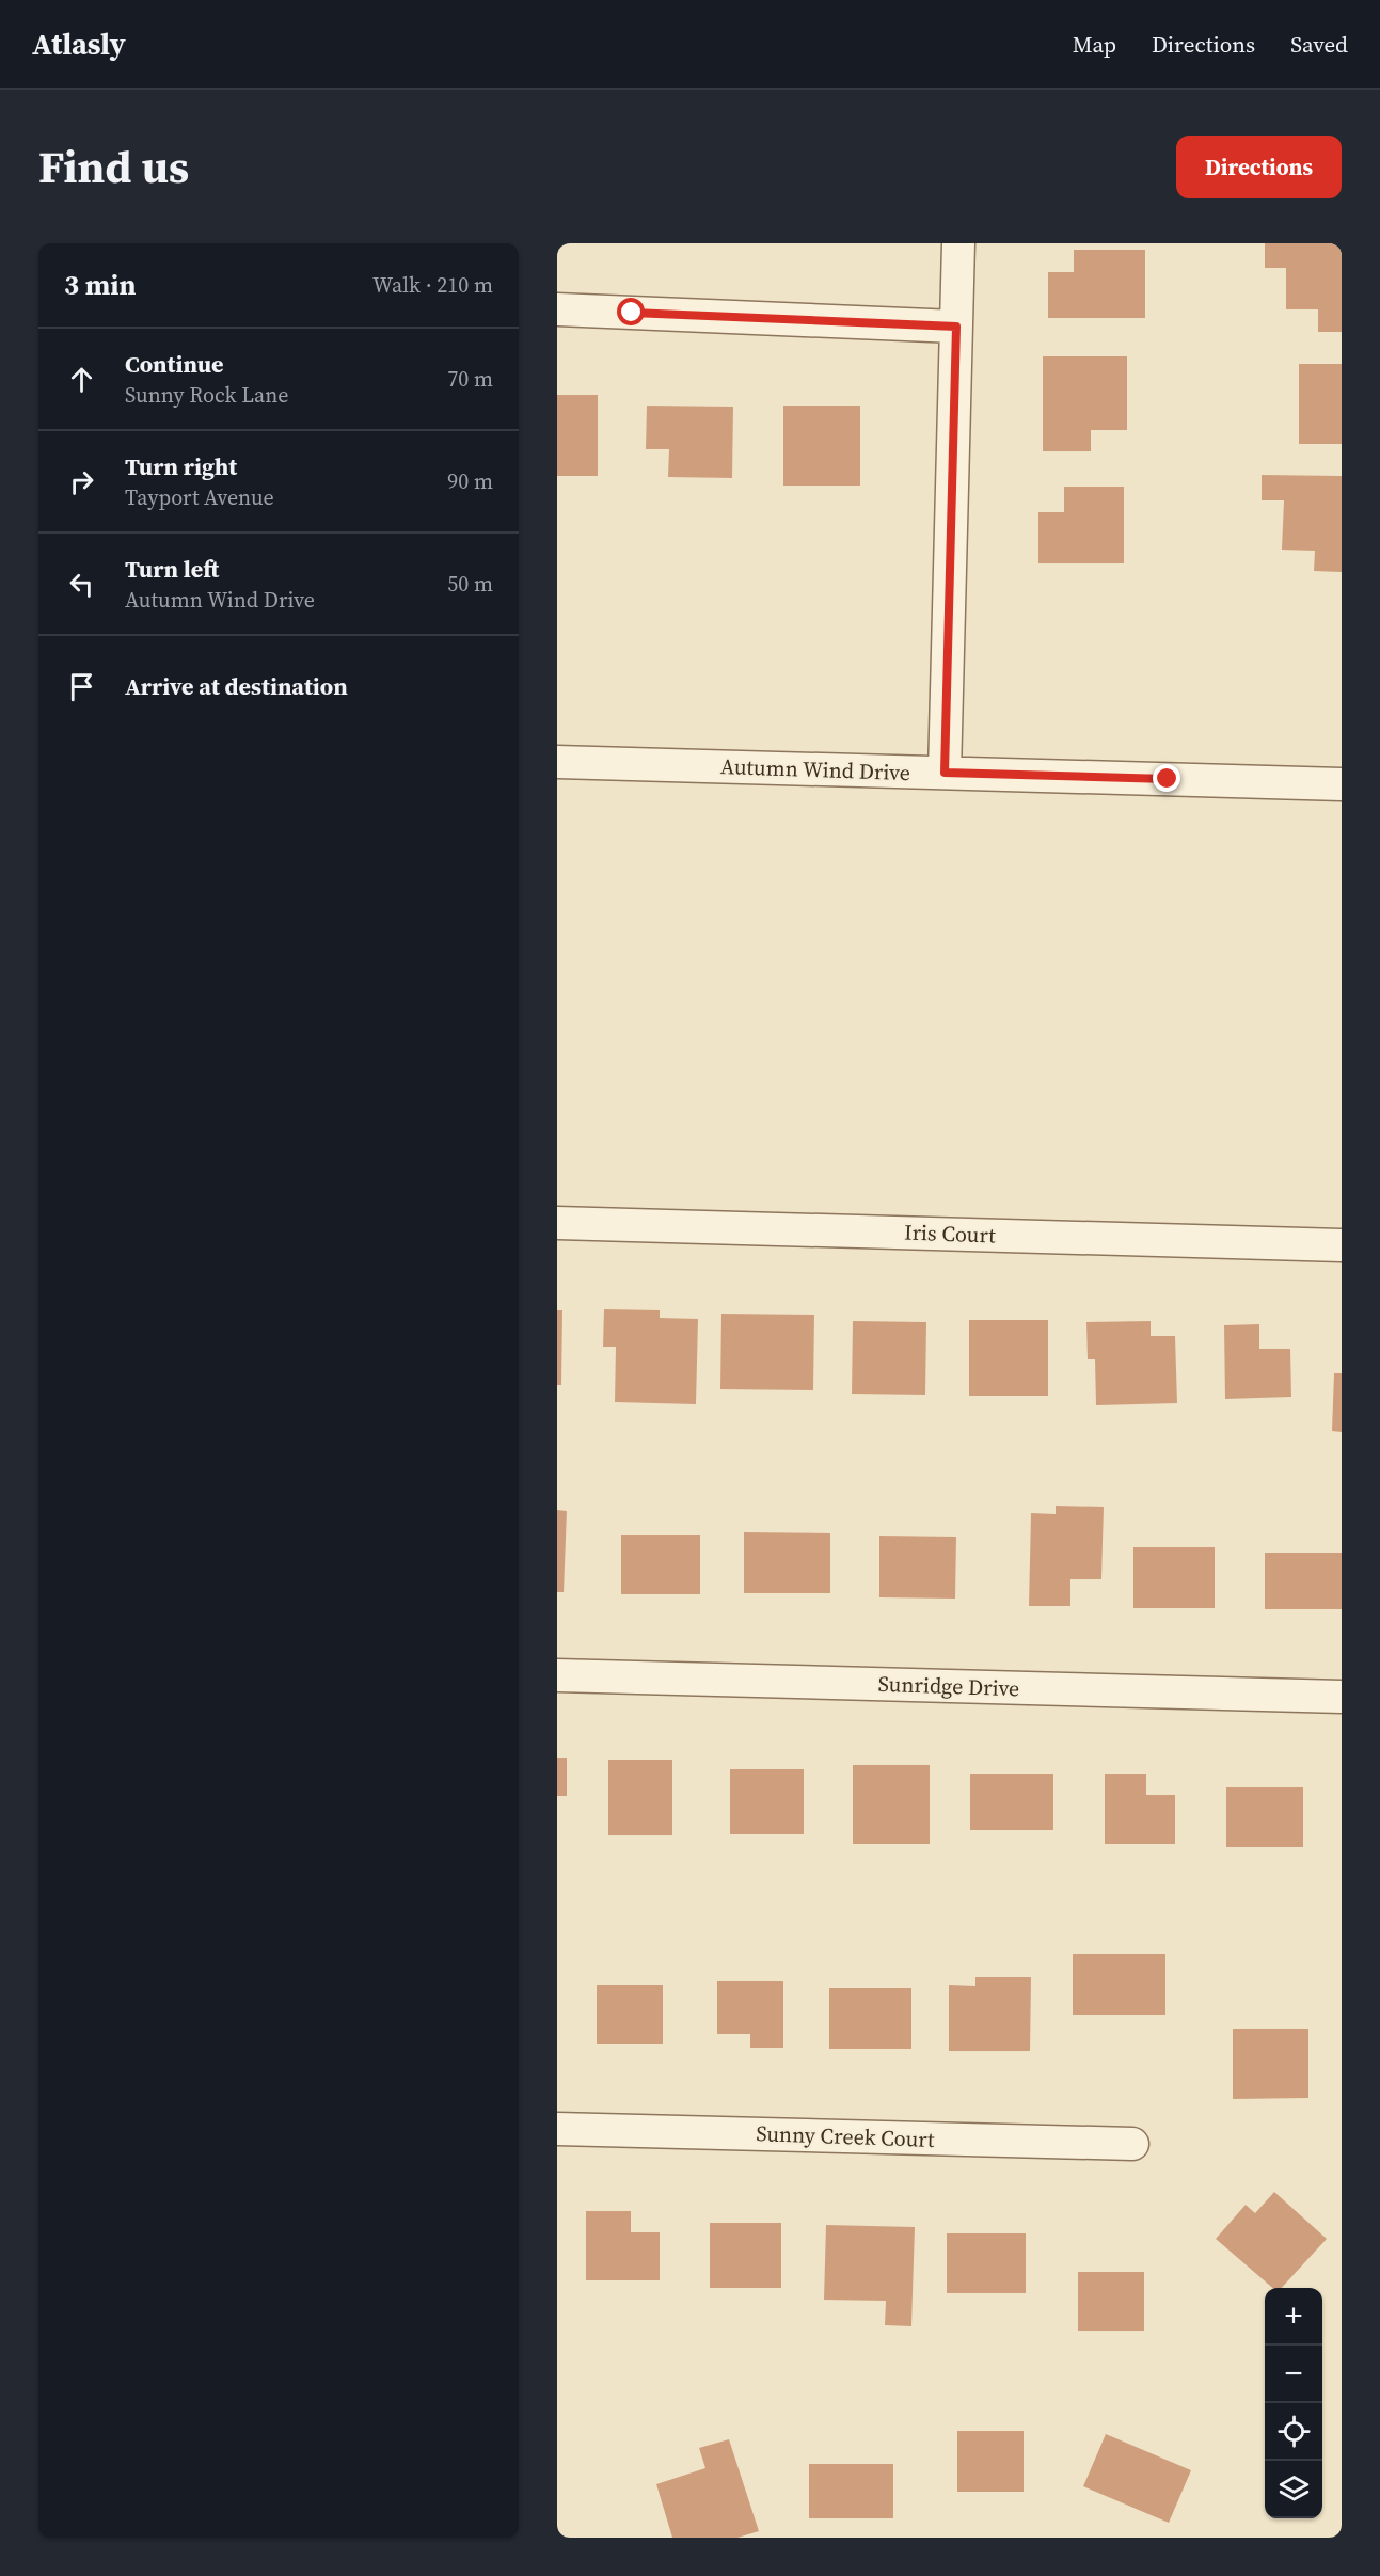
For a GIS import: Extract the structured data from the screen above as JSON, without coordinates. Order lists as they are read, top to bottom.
{
  "streets": {
    "street": [
      "Autumn Wind Drive",
      "Iris Court",
      "Sunridge Drive",
      "Sunny Creek Court"
    ]
  },
  "page": {
    "header": "Atlasly",
    "nav": ["Map", "Directions", "Saved"],
    "title": "Find us",
    "buttons": "Directions",
    "heading": ["3 min", "Walk · 210 m"],
    "list": [
      ["Continue", "Sunny Rock Lane", "70 m"],
      ["Turn right", "Tayport Avenue", "90 m"],
      ["Turn left", "Autumn Wind Drive", "50 m"],
      "Arrive at destination"
    ],
    "map_buttons": ["+", "−"]
  }
}
